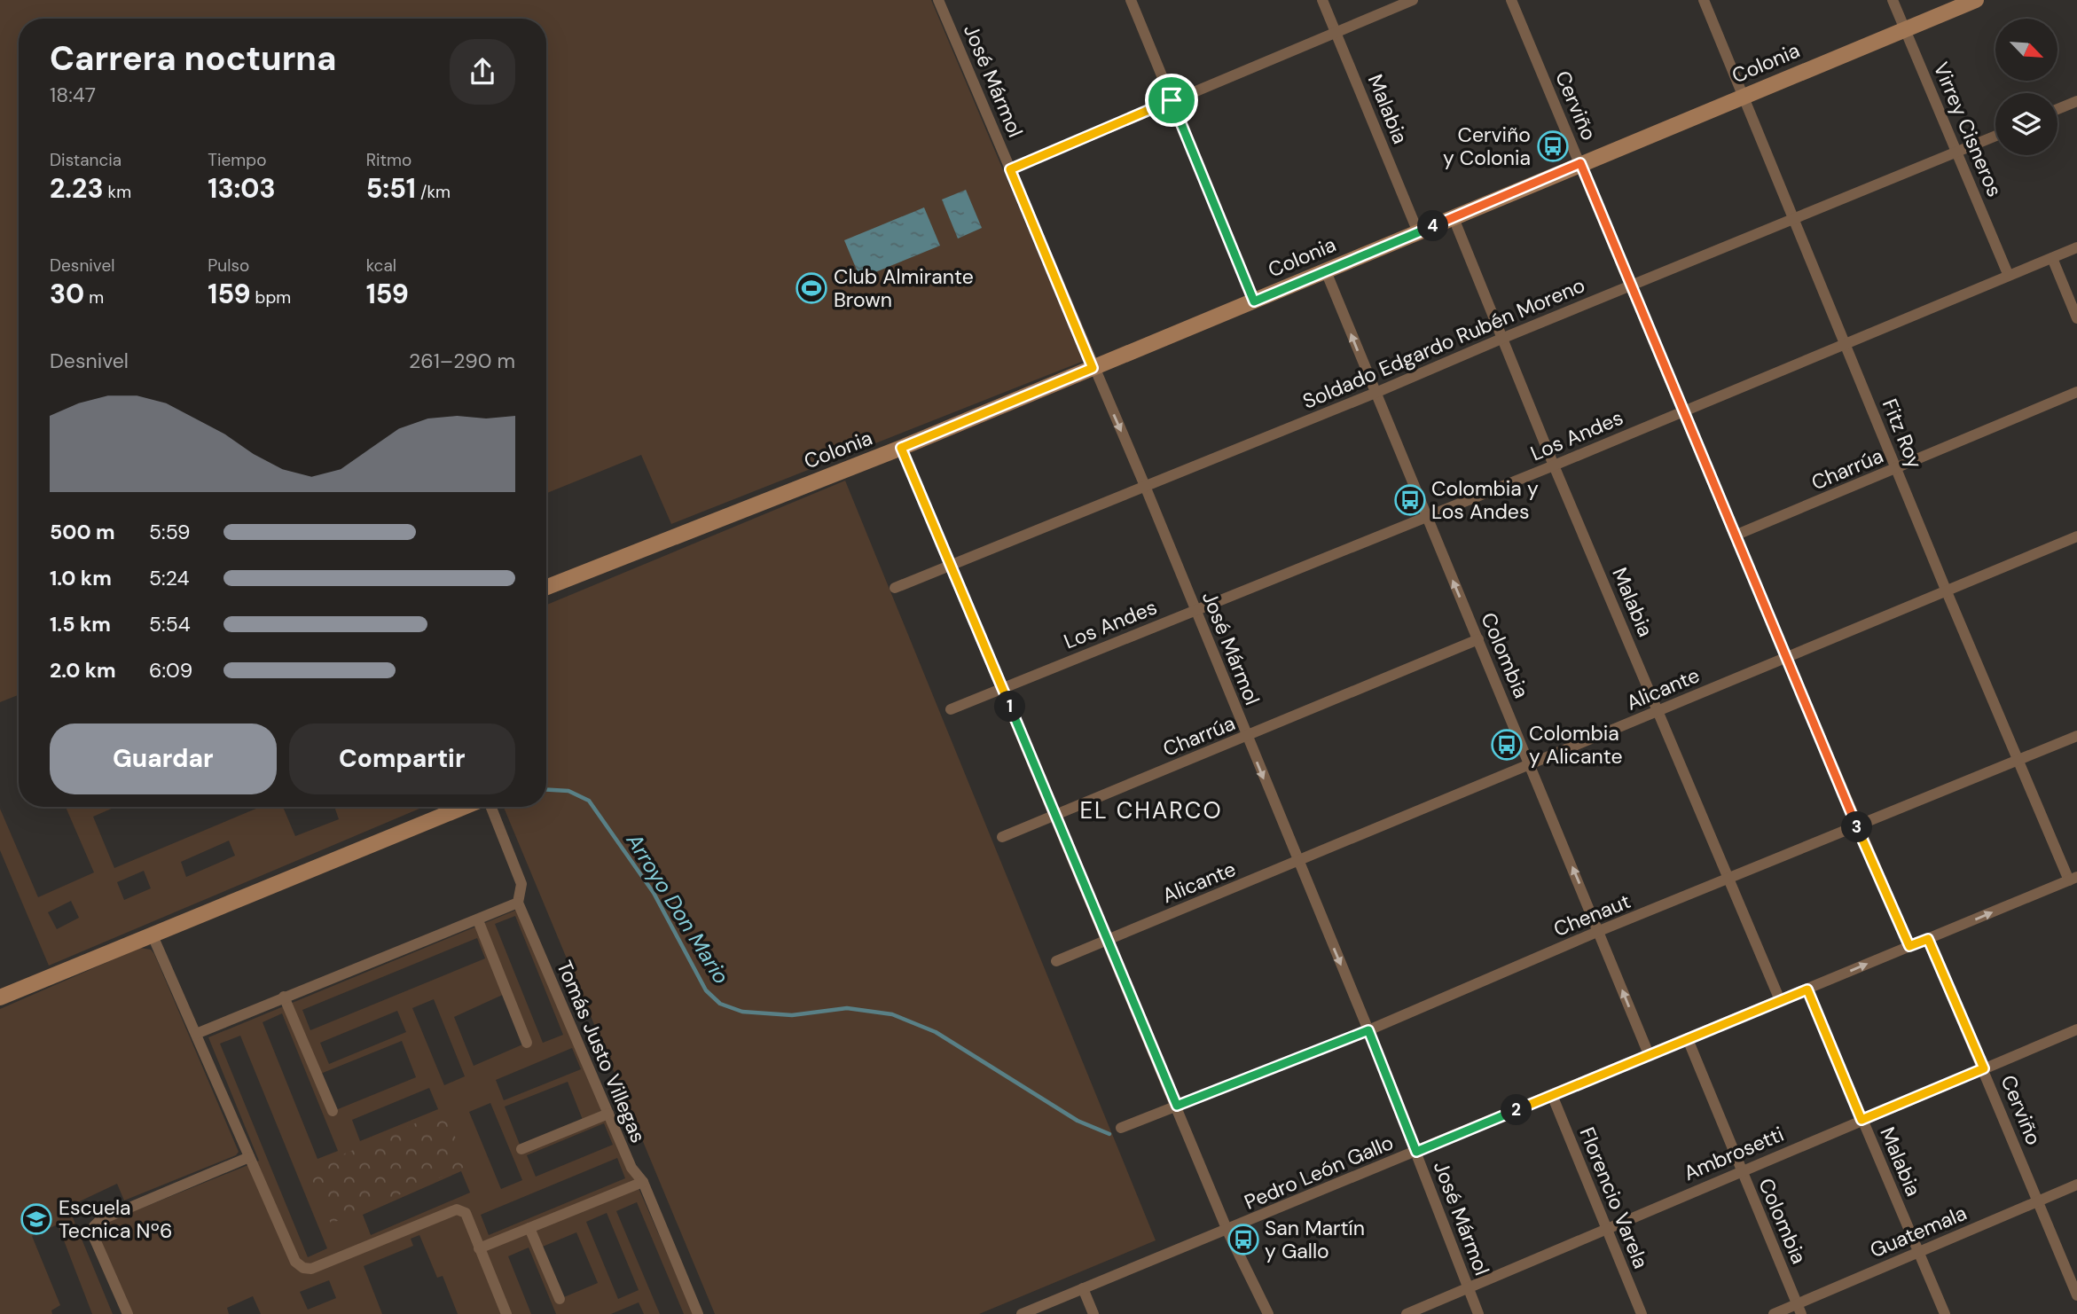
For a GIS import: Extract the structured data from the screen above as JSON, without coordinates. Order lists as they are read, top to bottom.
{
  "streets": {
    "street": [
      "Colonia",
      "José Mármol",
      "Cerviño",
      "Malabia",
      "Virrey Cisneros",
      "Soldado Edgardo Rubén Moreno",
      "Fitz Roy",
      "Los Andes",
      "Charrúa",
      "Colombia",
      "Alicante",
      "Chenaut",
      "Tomás Justo Villegas",
      "Ambrosetti",
      "Pedro León Gallo",
      "Florencio Varela",
      "Guatemala"
    ]
  },
  "crossings": [
    ["Colonia", "José Mármol"],
    ["Colonia", "Cerviño"],
    ["Colonia", "Malabia"],
    ["Colonia", "Virrey Cisneros"],
    ["Colonia", "Fitz Roy"],
    ["Colonia", "Colombia"],
    ["José Mármol", "Soldado Edgardo Rubén Moreno"],
    ["José Mármol", "Los Andes"],
    ["José Mármol", "Charrúa"],
    ["José Mármol", "Alicante"],
    ["José Mármol", "Chenaut"],
    ["José Mármol", "Ambrosetti"],
    ["José Mármol", "Pedro León Gallo"],
    ["Cerviño", "Soldado Edgardo Rubén Moreno"],
    ["Cerviño", "Los Andes"],
    ["Cerviño", "Charrúa"],
    ["Cerviño", "Alicante"],
    ["Cerviño", "Chenaut"],
    ["Cerviño", "Ambrosetti"],
    ["Cerviño", "Pedro León Gallo"],
    ["Cerviño", "Guatemala"],
    ["Malabia", "Soldado Edgardo Rubén Moreno"],
    ["Malabia", "Los Andes"],
    ["Malabia", "Alicante"],
    ["Malabia", "Chenaut"],
    ["Malabia", "Ambrosetti"],
    ["Malabia", "Pedro León Gallo"],
    ["Malabia", "Guatemala"],
    ["Virrey Cisneros", "Soldado Edgardo Rubén Moreno"],
    ["Virrey Cisneros", "Los Andes"],
    ["Soldado Edgardo Rubén Moreno", "Fitz Roy"],
    ["Soldado Edgardo Rubén Moreno", "Colombia"],
    ["Fitz Roy", "Los Andes"],
    ["Fitz Roy", "Charrúa"],
    ["Fitz Roy", "Alicante"],
    ["Fitz Roy", "Chenaut"],
    ["Fitz Roy", "Pedro León Gallo"],
    ["Los Andes", "Colombia"],
    ["Charrúa", "Colombia"],
    ["Colombia", "Alicante"],
    ["Colombia", "Chenaut"],
    ["Colombia", "Ambrosetti"],
    ["Colombia", "Pedro León Gallo"],
    ["Colombia", "Guatemala"],
    ["Ambrosetti", "Florencio Varela"],
    ["Pedro León Gallo", "Florencio Varela"]
  ],
  "one_way": ["Colombia"],
  "districts": ["EL CHARCO"],
  "water": ["Arroyo Don Mario"],
  "places": {
    "bus stop": [
      "Cerviño y Colonia",
      "Colombia y Los Andes",
      "Colombia y Alicante",
      "San Martín y Gallo"
    ],
    "sports": ["Club Almirante Brown"],
    "school or university": ["Escuela Tecnica Nº6"]
  },
  "north": "bottom right",
  "page": {
    "heading": ["Carrera nocturna", "18:47"],
    "stats": [
      ["Distancia", "2.23 km"],
      ["Tiempo", "13:03"],
      ["Ritmo", "5:51 /km"],
      ["Desnivel", "30 m"],
      ["Pulso", "159 bpm"],
      ["kcal", "159"]
    ],
    "pins": [
      "4",
      "1",
      "3",
      "2"
    ],
    "chart": ["Desnivel", "261–290 m"],
    "list": [
      {
        "name": "500 m",
        "note": "5:59"
      },
      {
        "name": "1.0 km",
        "note": "5:24"
      },
      {
        "name": "1.5 km",
        "note": "5:54"
      },
      {
        "name": "2.0 km",
        "note": "6:09"
      }
    ],
    "buttons": ["Guardar", "Compartir"]
  }
}
